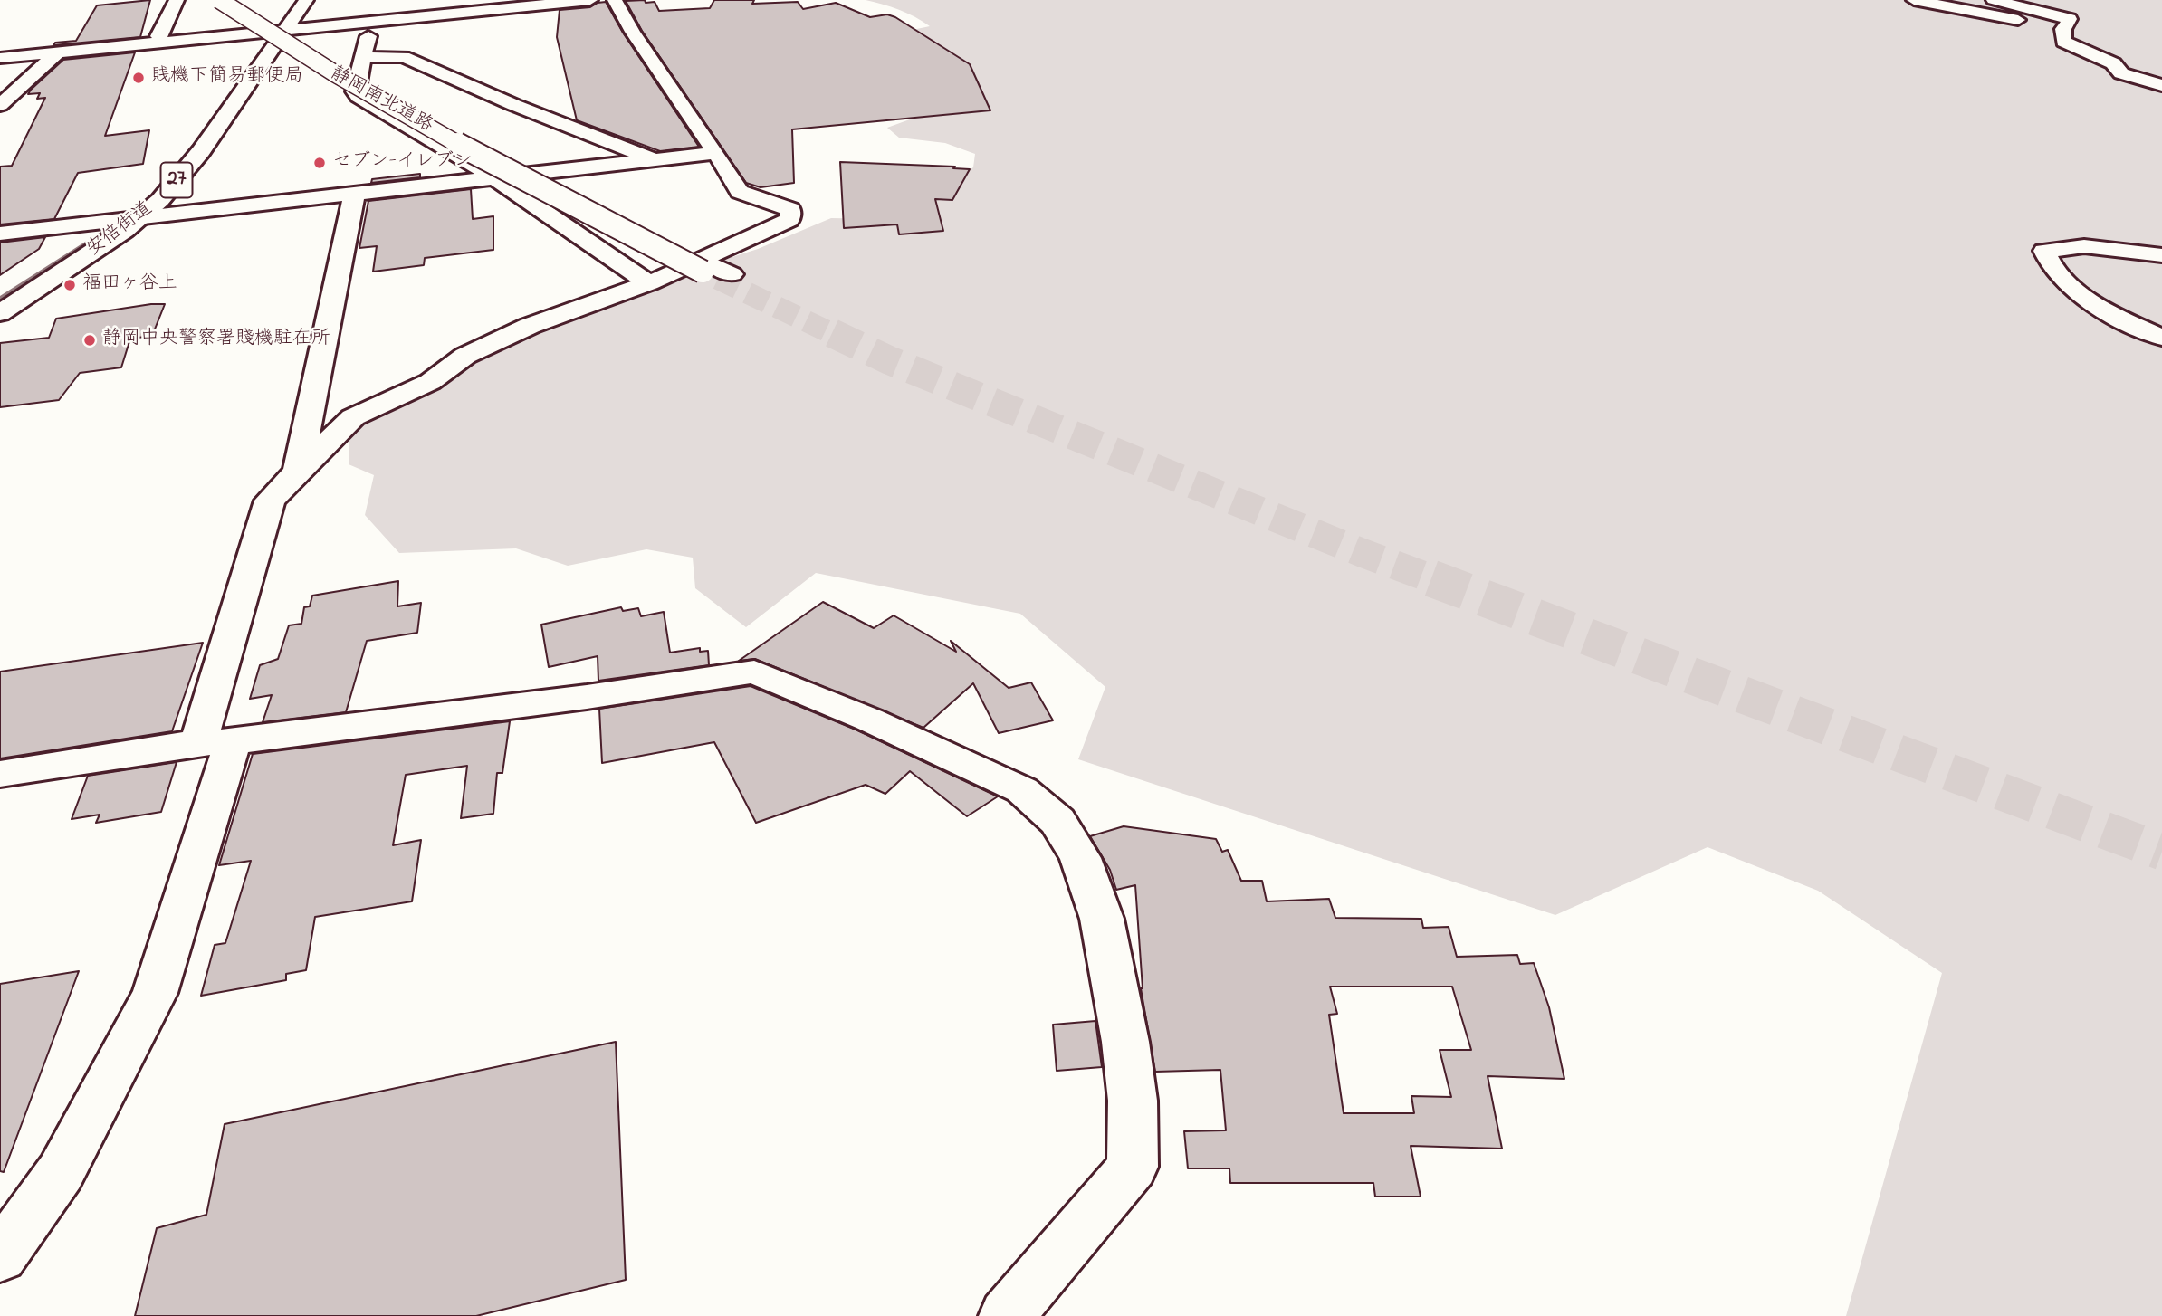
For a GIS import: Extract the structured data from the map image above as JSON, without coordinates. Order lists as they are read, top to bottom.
{
  "streets": {
    "main road": ["静岡南北道路", "27", "安倍街道"]
  },
  "places": [
    "賎機下簡易郵便局",
    "セブン-イレブン",
    "福田ヶ谷上",
    "静岡中央警察署賤機駐在所"
  ]
}
